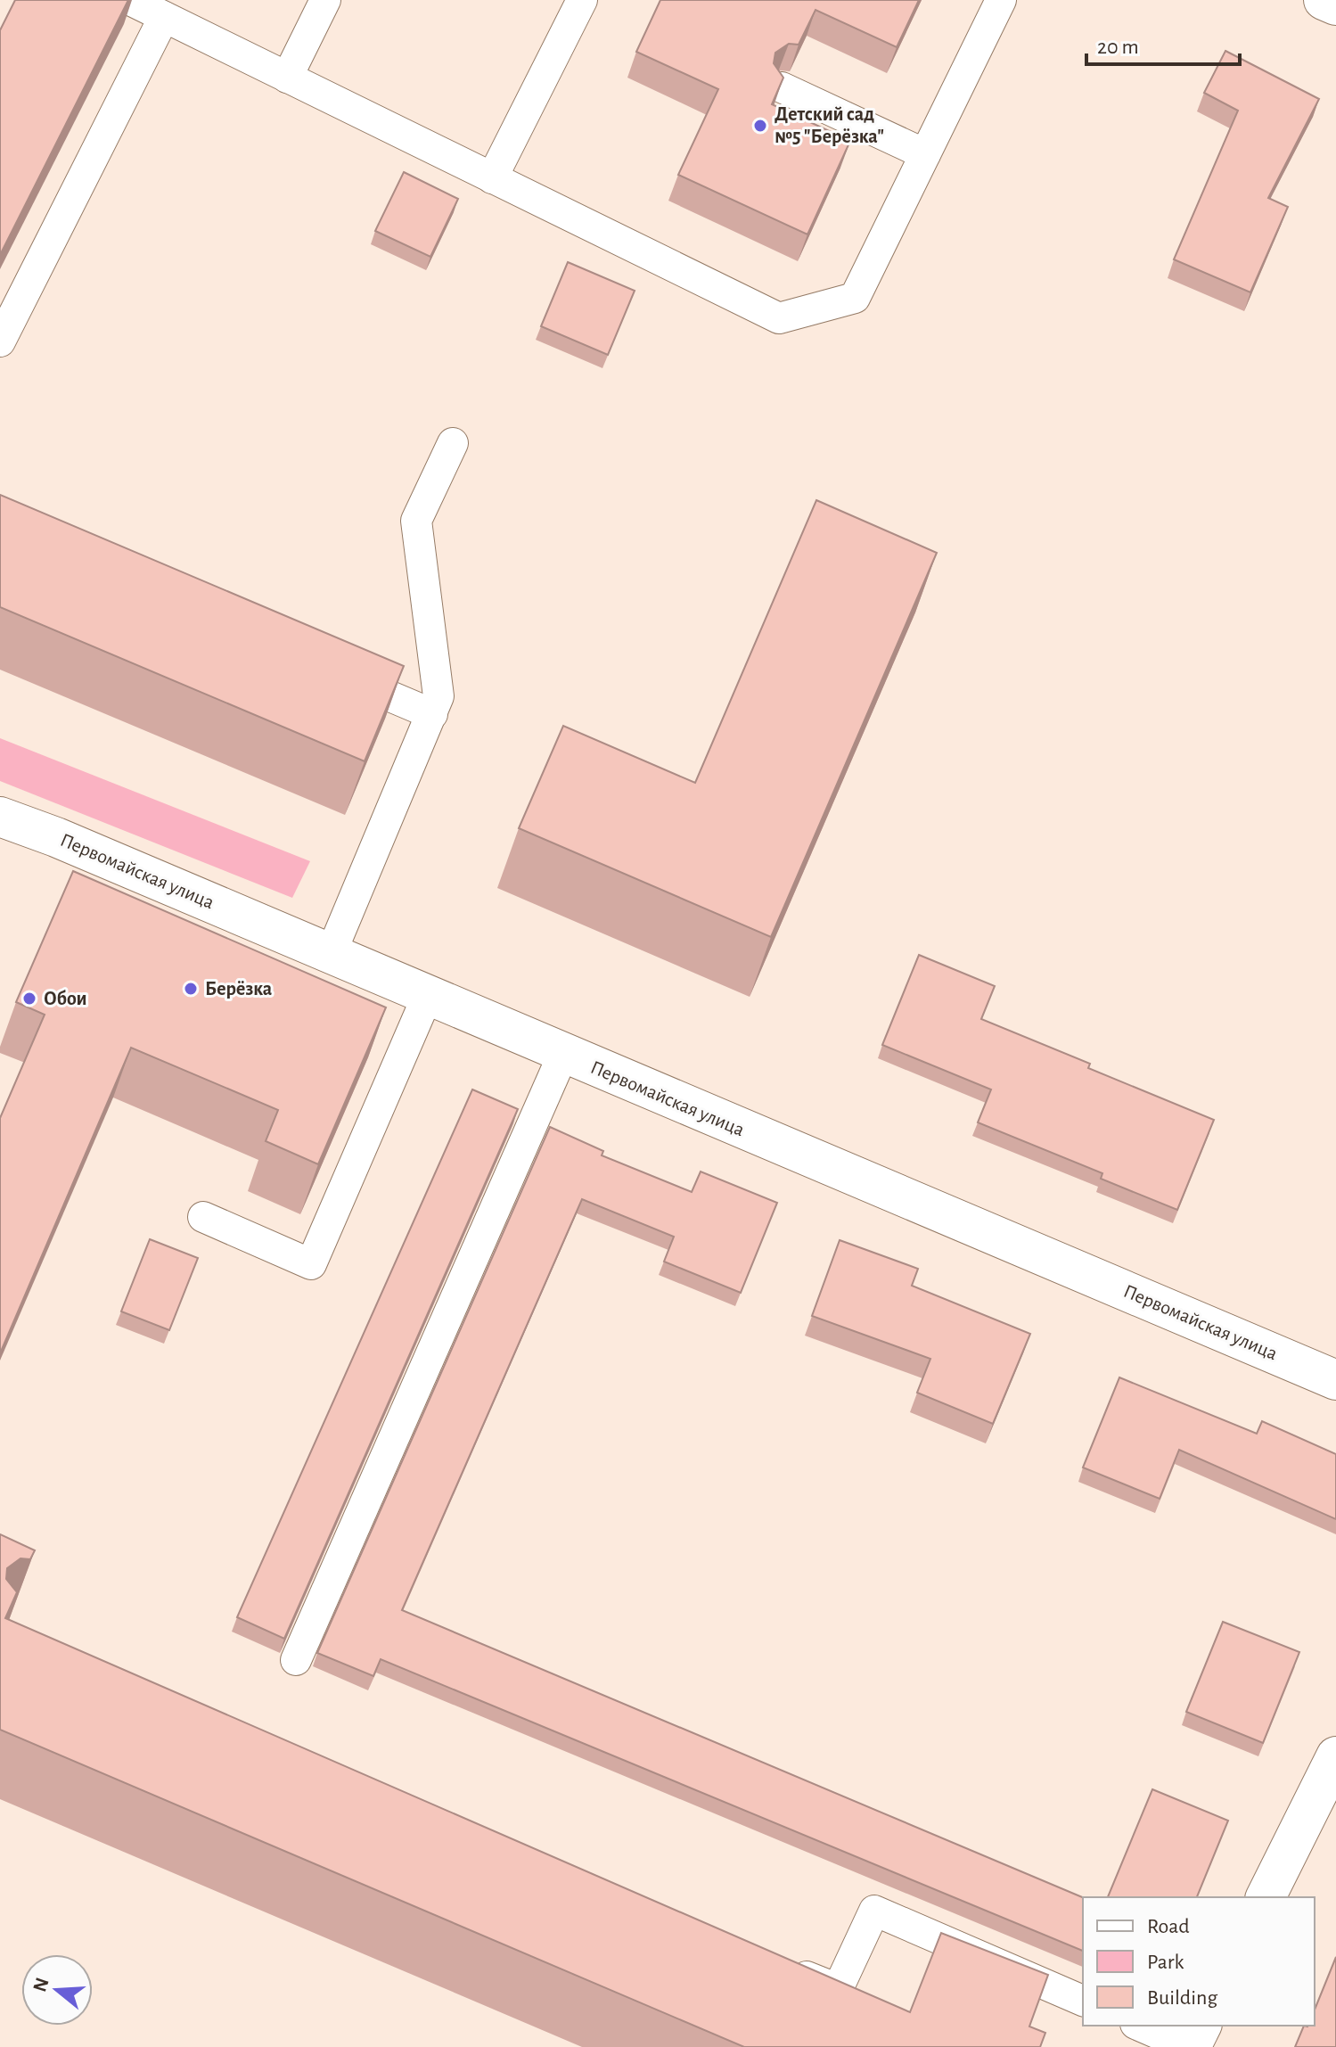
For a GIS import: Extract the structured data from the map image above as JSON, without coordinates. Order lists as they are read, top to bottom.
{
  "streets": {
    "street": ["Первомайская улица"]
  },
  "places": ["Детский сад №5 \"Берёзка\"", "Берёзка", "Обои"],
  "legend": ["Road", "Park", "Building"],
  "scale_bar": "20 m",
  "north": "left"
}
